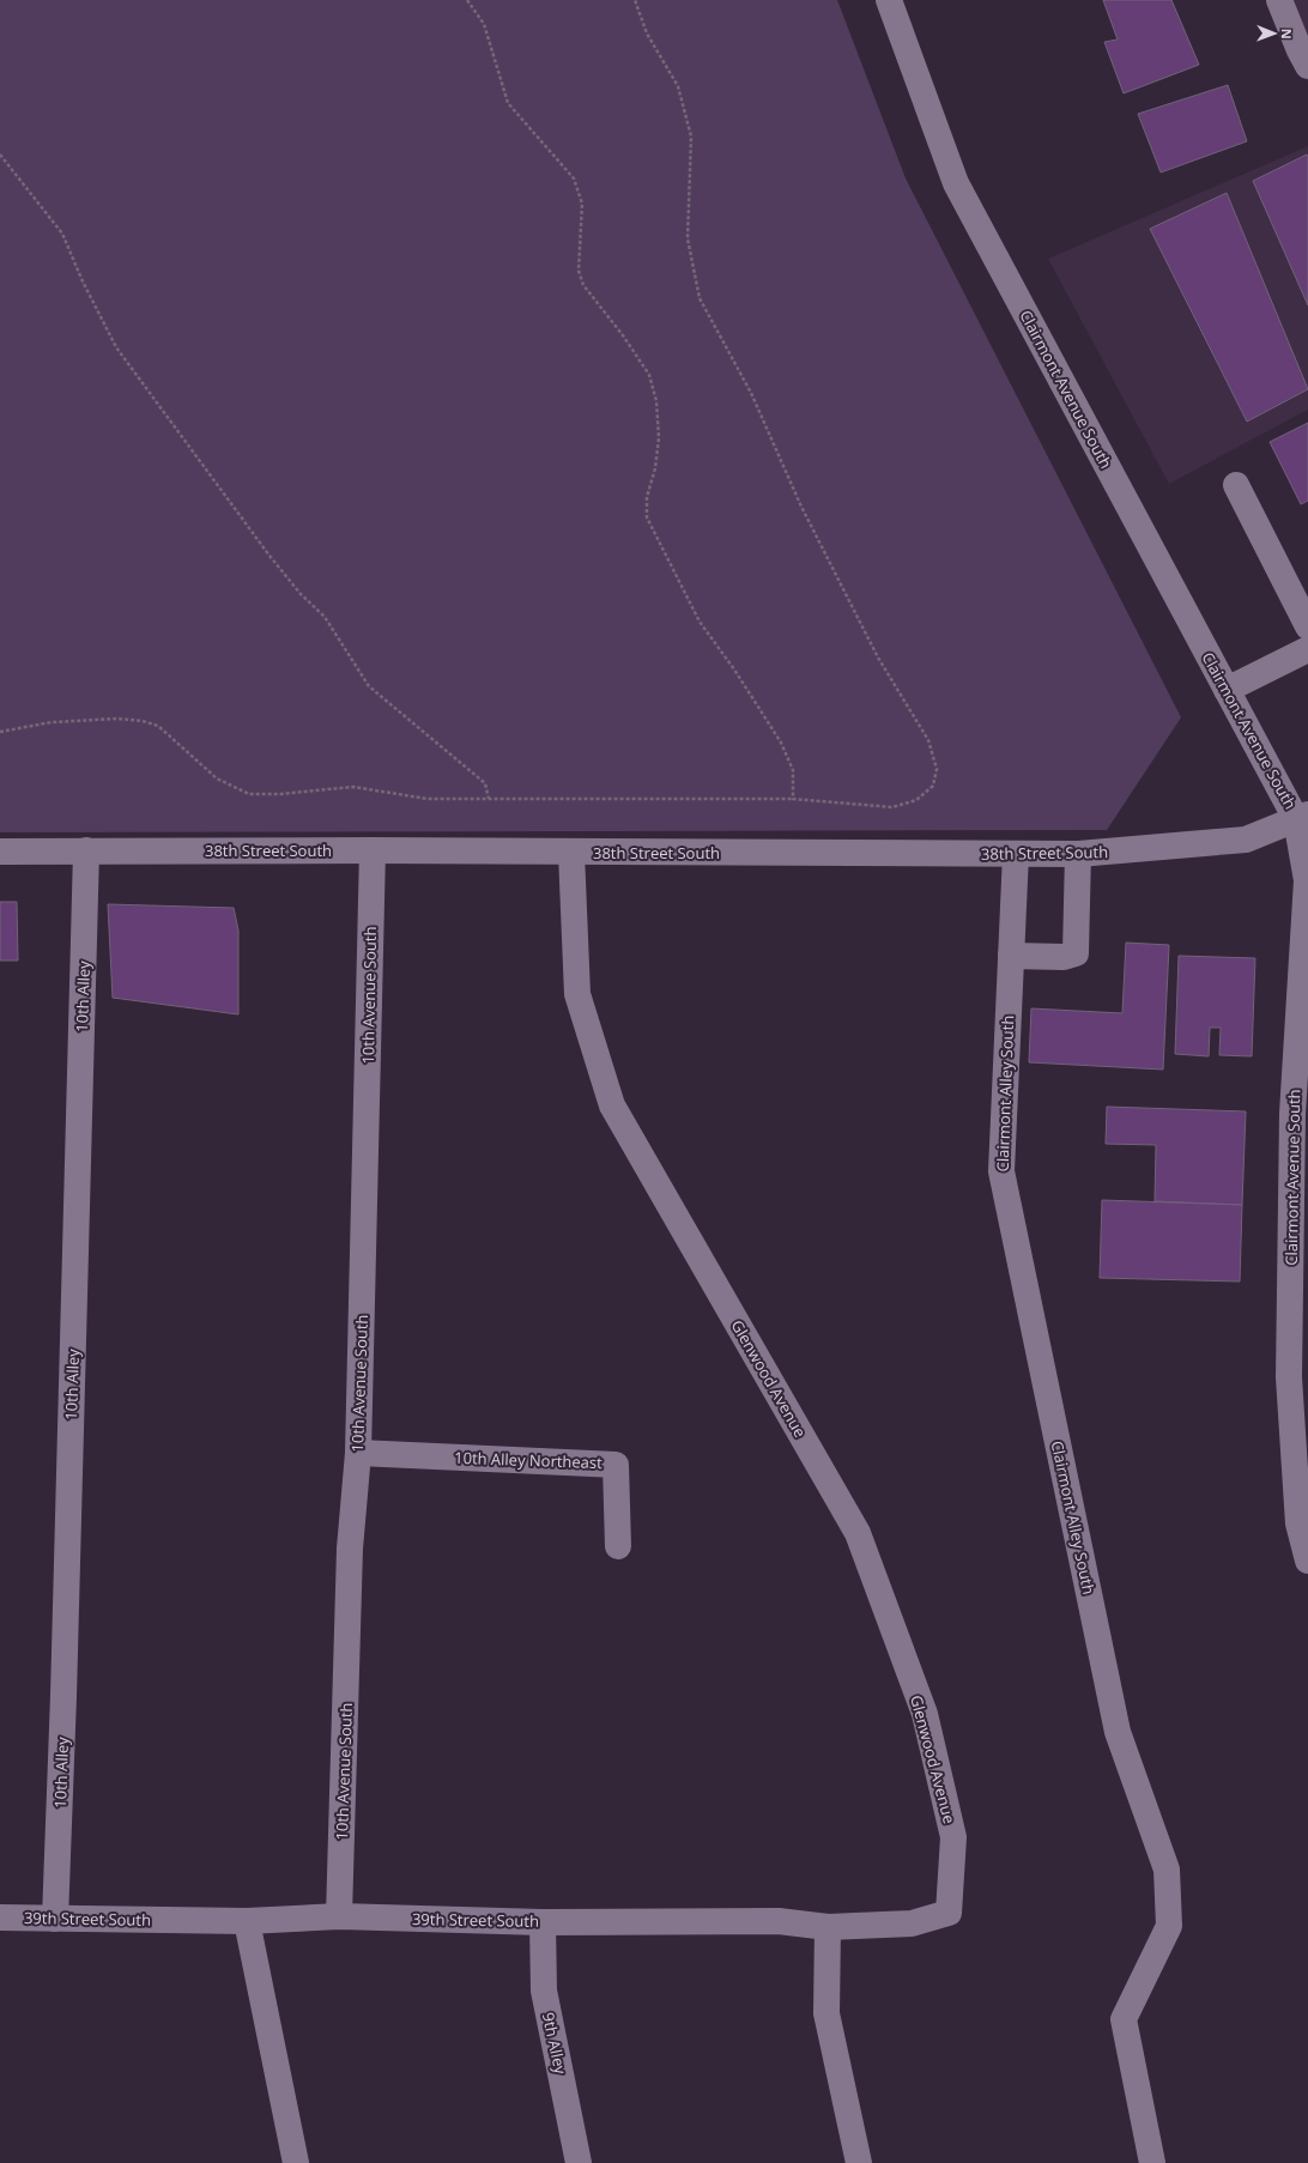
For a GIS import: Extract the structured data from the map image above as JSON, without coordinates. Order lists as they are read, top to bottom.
{
  "streets": {
    "street": [
      "Clairmont Avenue South",
      "38th Street South",
      "10th Avenue South",
      "10th Alley",
      "Clairmont Alley South",
      "Glenwood Avenue",
      "10th Alley Northeast",
      "39th Street South",
      "9th Alley"
    ]
  },
  "crossings": [
    ["Clairmont Avenue South", "38th Street South"],
    ["38th Street South", "10th Avenue South"],
    ["38th Street South", "10th Alley"],
    ["38th Street South", "Clairmont Alley South"],
    ["38th Street South", "Glenwood Avenue"],
    ["10th Avenue South", "10th Alley Northeast"],
    ["10th Avenue South", "39th Street South"],
    ["10th Alley", "39th Street South"],
    ["Glenwood Avenue", "39th Street South"],
    ["39th Street South", "9th Alley"]
  ],
  "north": "right"
}
